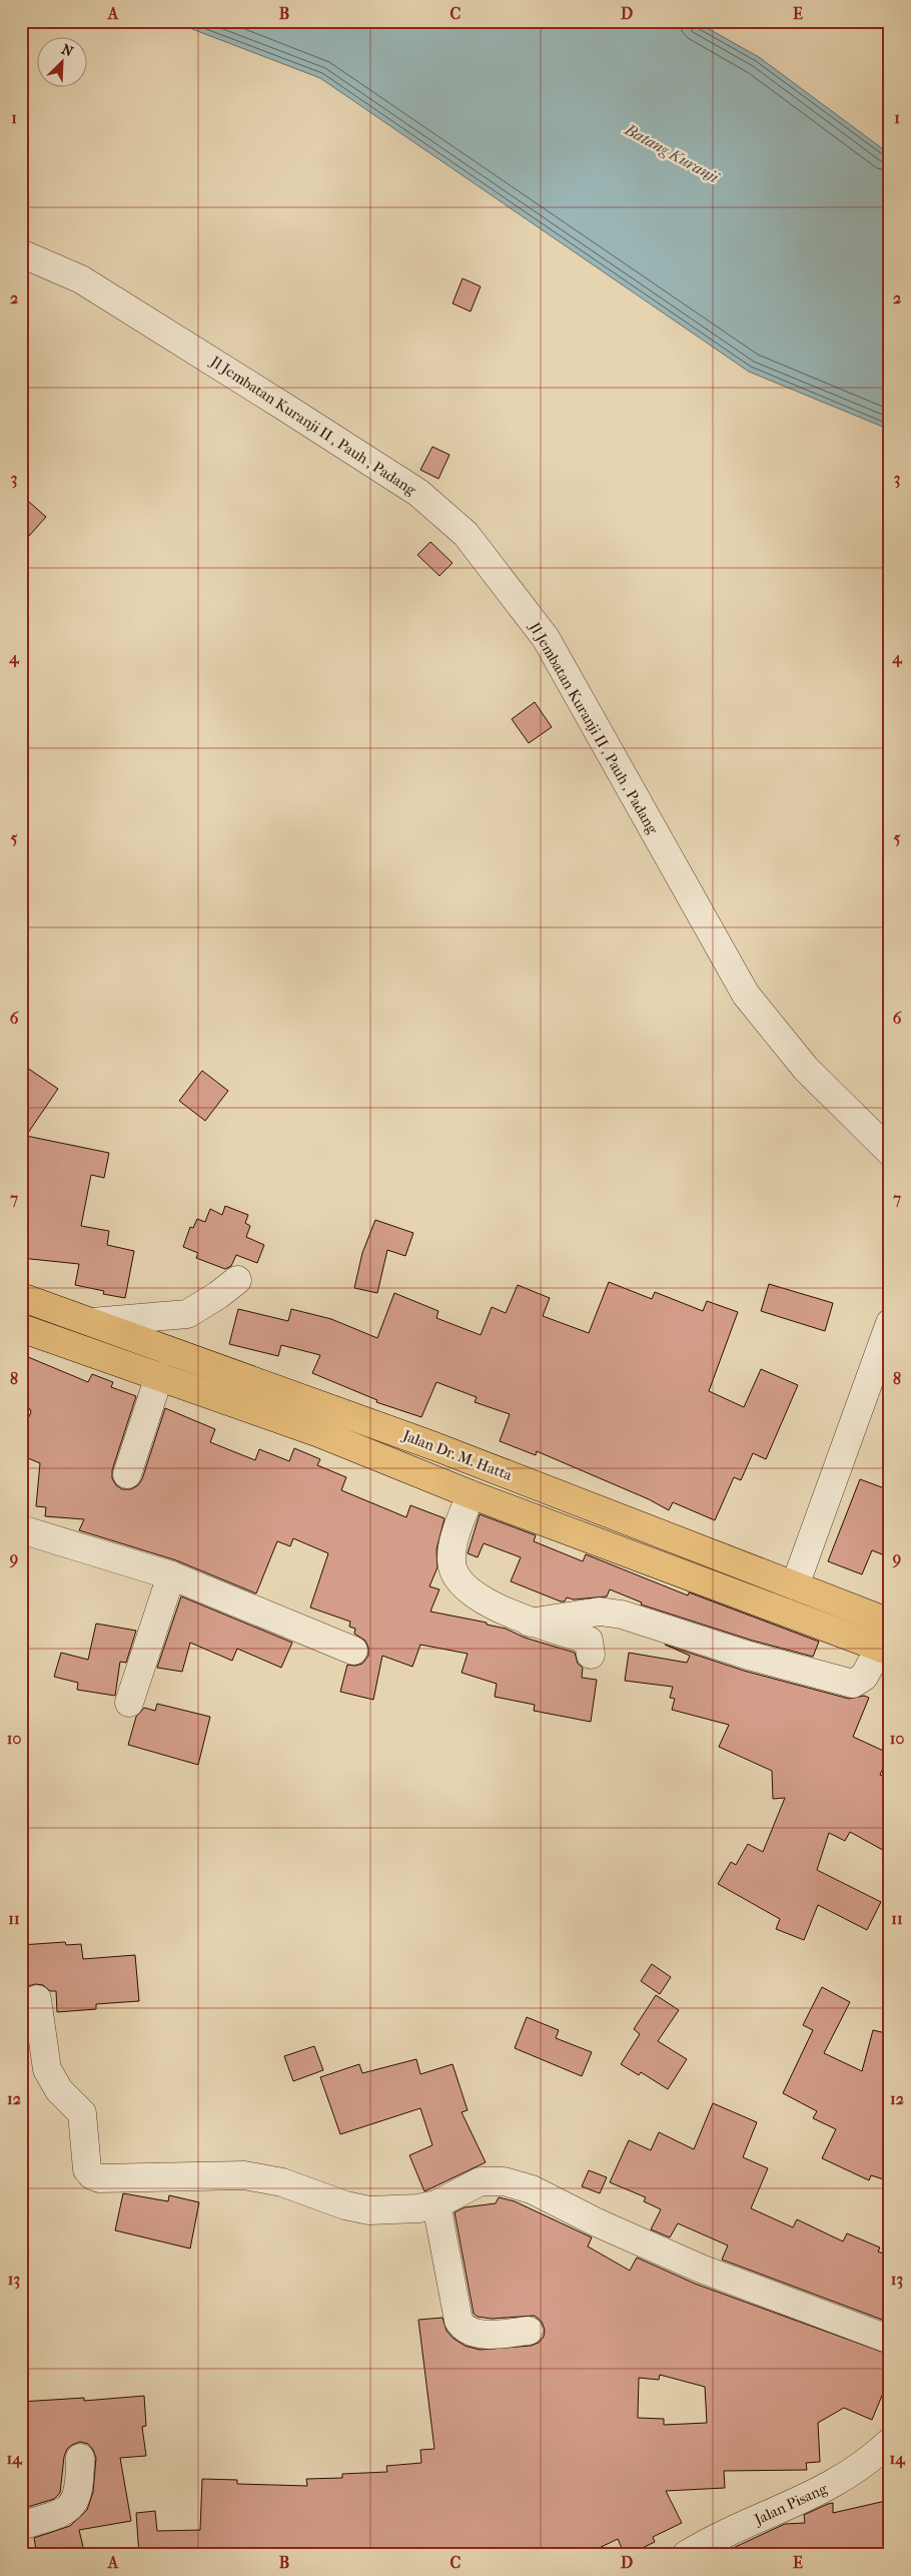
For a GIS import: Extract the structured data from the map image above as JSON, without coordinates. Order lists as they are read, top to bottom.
{
  "streets": {
    "main road": ["Jalan Dr. M. Hatta"],
    "street": ["Jl Jembatan Kuranji II , Pauh , Padang", "Jalan Pisang"]
  },
  "water": ["Batang Kuranji"],
  "north": "top right",
  "grid": {
    "columns": [
      "A",
      "B",
      "C",
      "D",
      "E"
    ],
    "rows": [
      "1",
      "2",
      "3",
      "4",
      "5",
      "6",
      "7",
      "8",
      "9",
      "10",
      "11",
      "12",
      "13",
      "14"
    ]
  }
}
